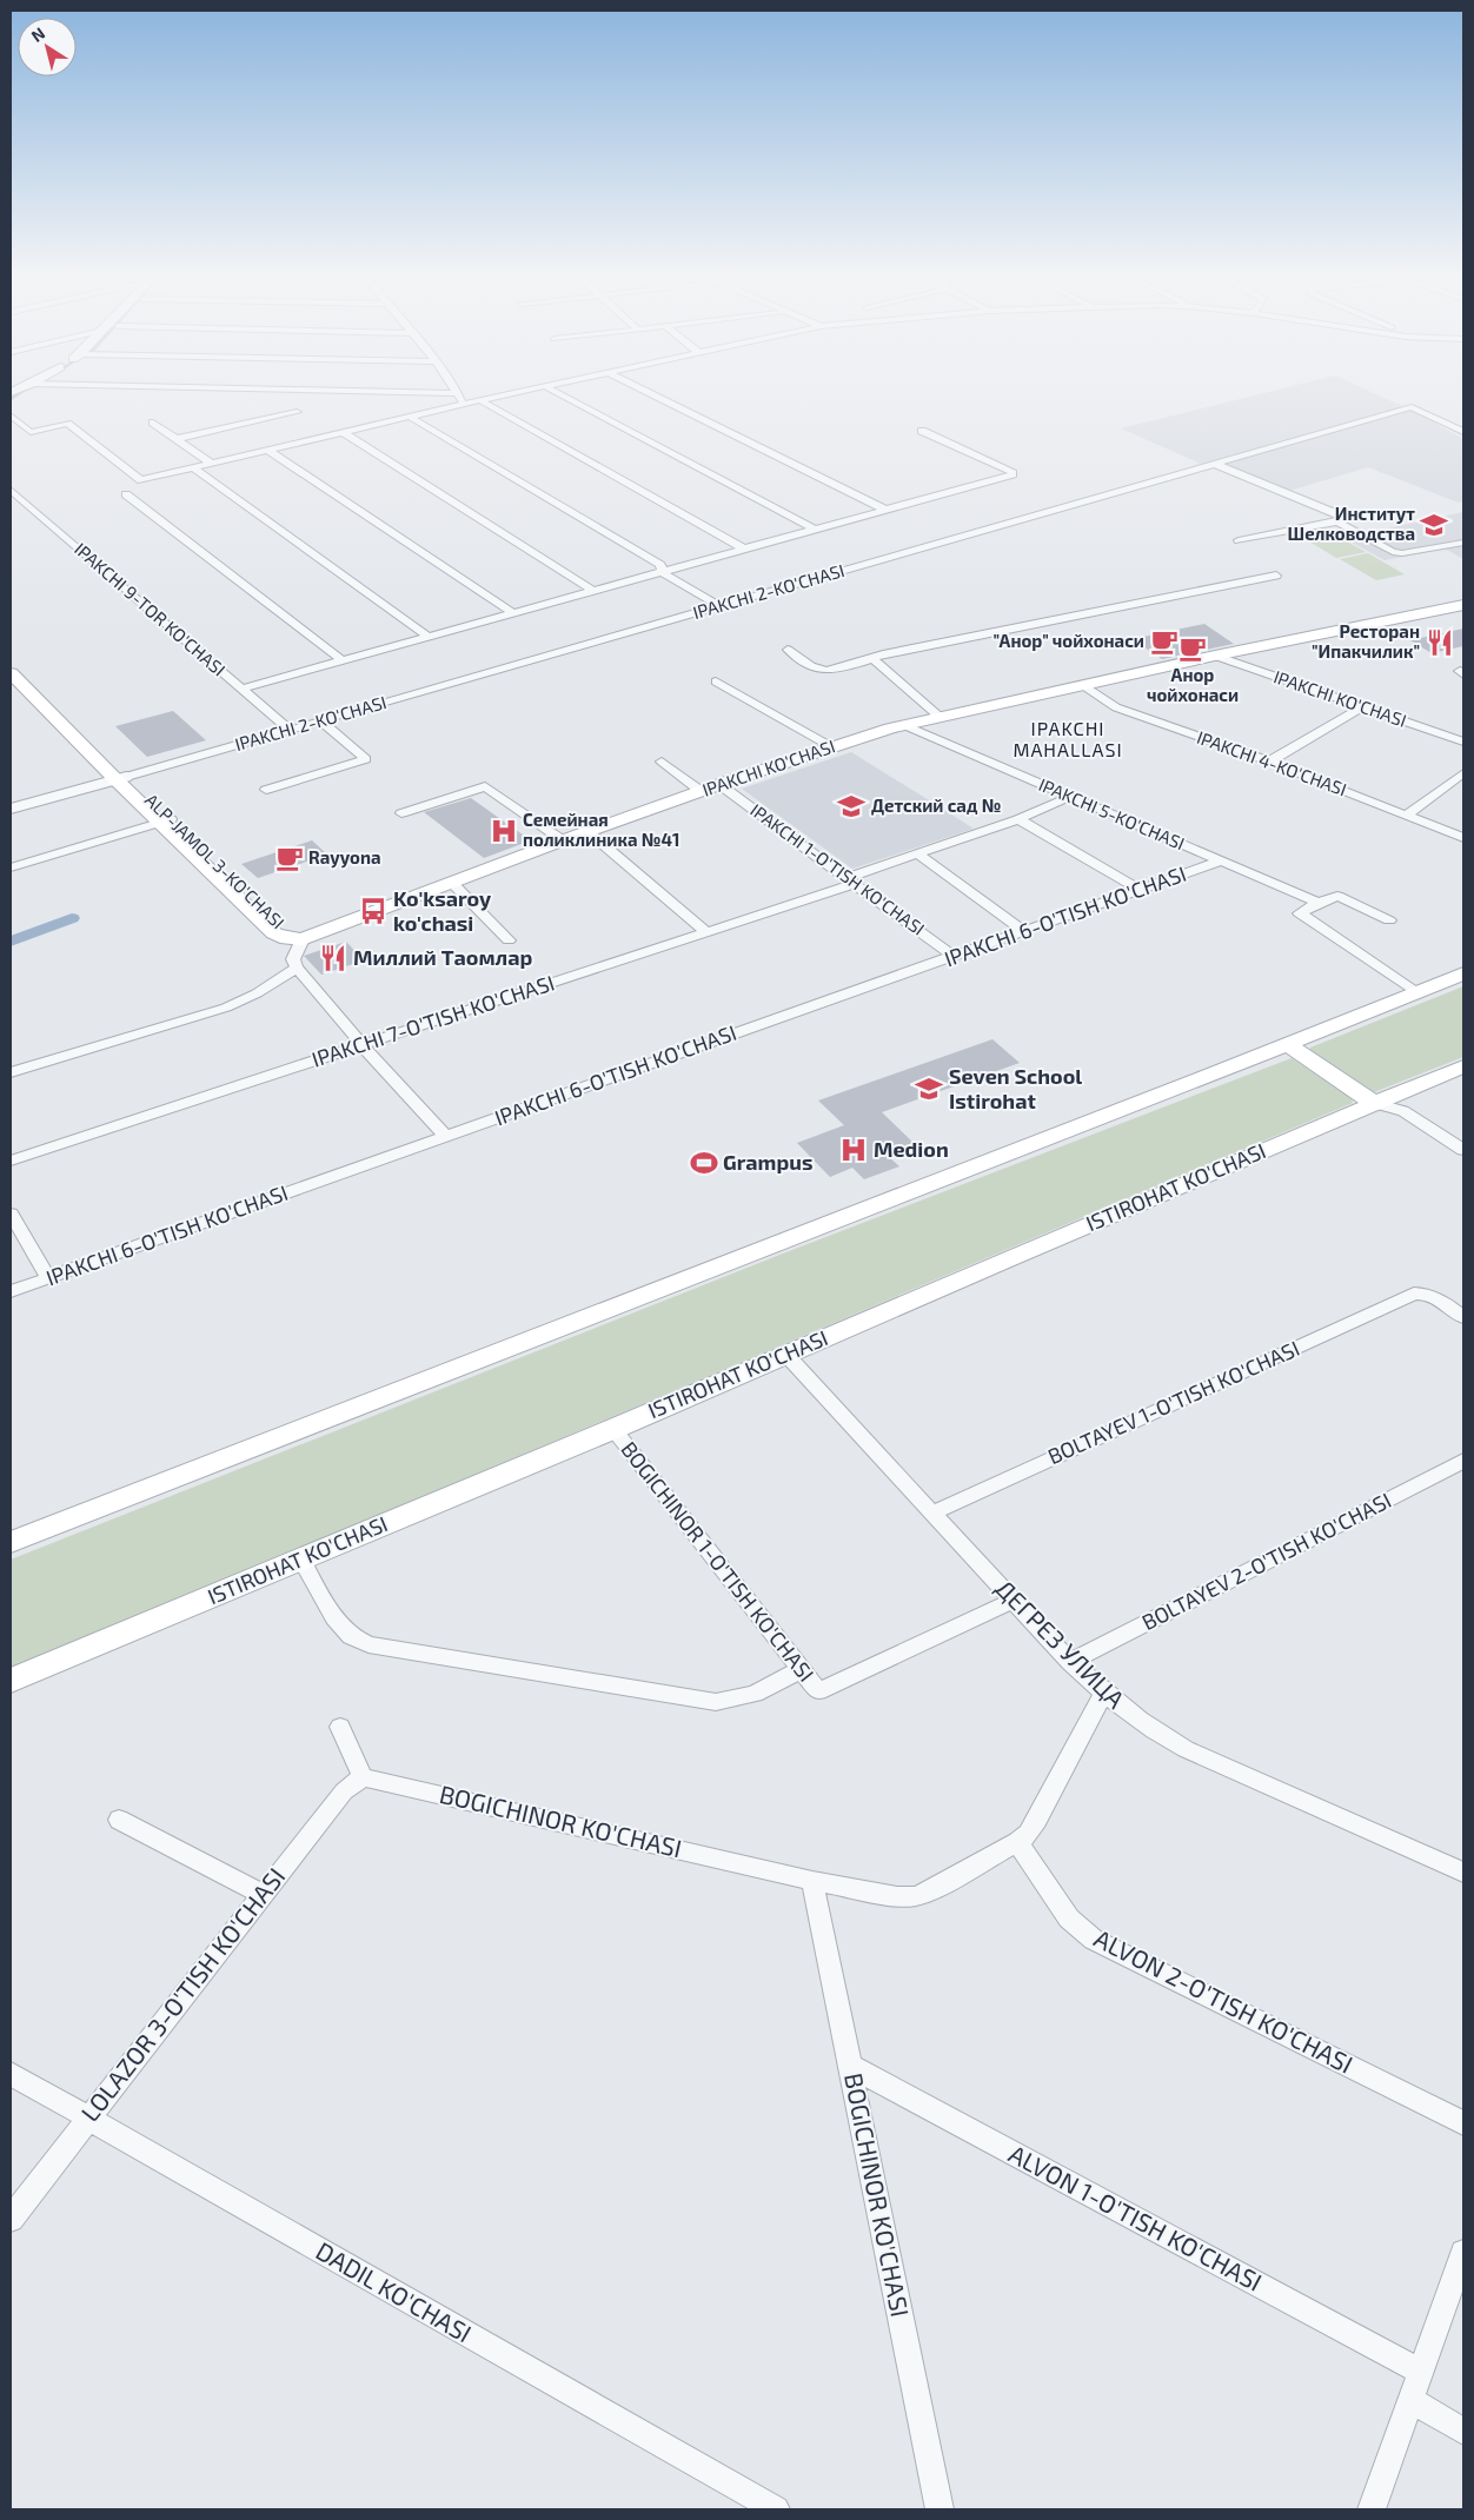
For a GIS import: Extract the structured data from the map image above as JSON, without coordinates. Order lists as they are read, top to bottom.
{
  "streets": {
    "main road": ["IPAKCHI KO'CHASI", "ALP-JAMOL 3-KO'CHASI", "ISTIROHAT KO'CHASI"],
    "street": [
      "IPAKCHI 2-KO'CHASI",
      "IPAKCHI 9-TOR KO'CHASI",
      "IPAKCHI 4-KO'CHASI",
      "IPAKCHI 5-KO'CHASI",
      "IPAKCHI 1-O'TISH KO'CHASI",
      "IPAKCHI 6-O'TISH KO'CHASI",
      "IPAKCHI 7-O'TISH KO'CHASI",
      "BOLTAYEV 1-O'TISH KO'CHASI",
      "BOGICHINOR 1-O'TISH KO'CHASI",
      "BOLTAYEV 2-O'TISH KO'CHASI",
      "ДЕГРЕЗ УЛИЦА",
      "BOGICHINOR KO'CHASI",
      "LOLAZOR 3-O'TISH KO'CHASI",
      "ALVON 2-O'TISH KO'CHASI",
      "ALVON 1-O'TISH KO'CHASI",
      "DADIL KO'CHASI"
    ]
  },
  "crossings": [
    ["IPAKCHI 2-KO'CHASI", "IPAKCHI 9-TOR KO'CHASI"],
    ["IPAKCHI 2-KO'CHASI", "ALP-JAMOL 3-KO'CHASI"],
    ["IPAKCHI KO'CHASI", "IPAKCHI 4-KO'CHASI"],
    ["IPAKCHI KO'CHASI", "IPAKCHI 5-KO'CHASI"],
    ["IPAKCHI KO'CHASI", "ALP-JAMOL 3-KO'CHASI"],
    ["IPAKCHI KO'CHASI", "IPAKCHI 1-O'TISH KO'CHASI"],
    ["IPAKCHI 5-KO'CHASI", "IPAKCHI 6-O'TISH KO'CHASI"],
    ["IPAKCHI 5-KO'CHASI", "IPAKCHI 7-O'TISH KO'CHASI"],
    ["IPAKCHI 1-O'TISH KO'CHASI", "IPAKCHI 6-O'TISH KO'CHASI"],
    ["IPAKCHI 1-O'TISH KO'CHASI", "IPAKCHI 7-O'TISH KO'CHASI"],
    ["ISTIROHAT KO'CHASI", "BOGICHINOR 1-O'TISH KO'CHASI"],
    ["ISTIROHAT KO'CHASI", "ДЕГРЕЗ УЛИЦА"],
    ["BOLTAYEV 1-O'TISH KO'CHASI", "ДЕГРЕЗ УЛИЦА"],
    ["BOGICHINOR 1-O'TISH KO'CHASI", "ДЕГРЕЗ УЛИЦА"],
    ["BOLTAYEV 2-O'TISH KO'CHASI", "ДЕГРЕЗ УЛИЦА"],
    ["ДЕГРЕЗ УЛИЦА", "BOGICHINOR KO'CHASI"],
    ["BOGICHINOR KO'CHASI", "LOLAZOR 3-O'TISH KO'CHASI"],
    ["BOGICHINOR KO'CHASI", "ALVON 2-O'TISH KO'CHASI"],
    ["BOGICHINOR KO'CHASI", "ALVON 1-O'TISH KO'CHASI"],
    ["LOLAZOR 3-O'TISH KO'CHASI", "DADIL KO'CHASI"]
  ],
  "districts": ["IPAKCHI MAHALLASI"],
  "places": {
    "school or university": ["Институт Шелководства", "Детский сад №", "Seven School Istirohat"],
    "cafe": ["\"Анор\" чойхонаси", "Анор чойхонаси", "Rayyona"],
    "restaurant": ["Ресторан \"Ипакчилик\"", "Миллий Таомлар"],
    "hospital": ["Семейная поликлиника №41", "Medion"],
    "bus stop": ["Ko'ksaroy ko'chasi"],
    "sports": ["Grampus"]
  },
  "north": "top left"
}
